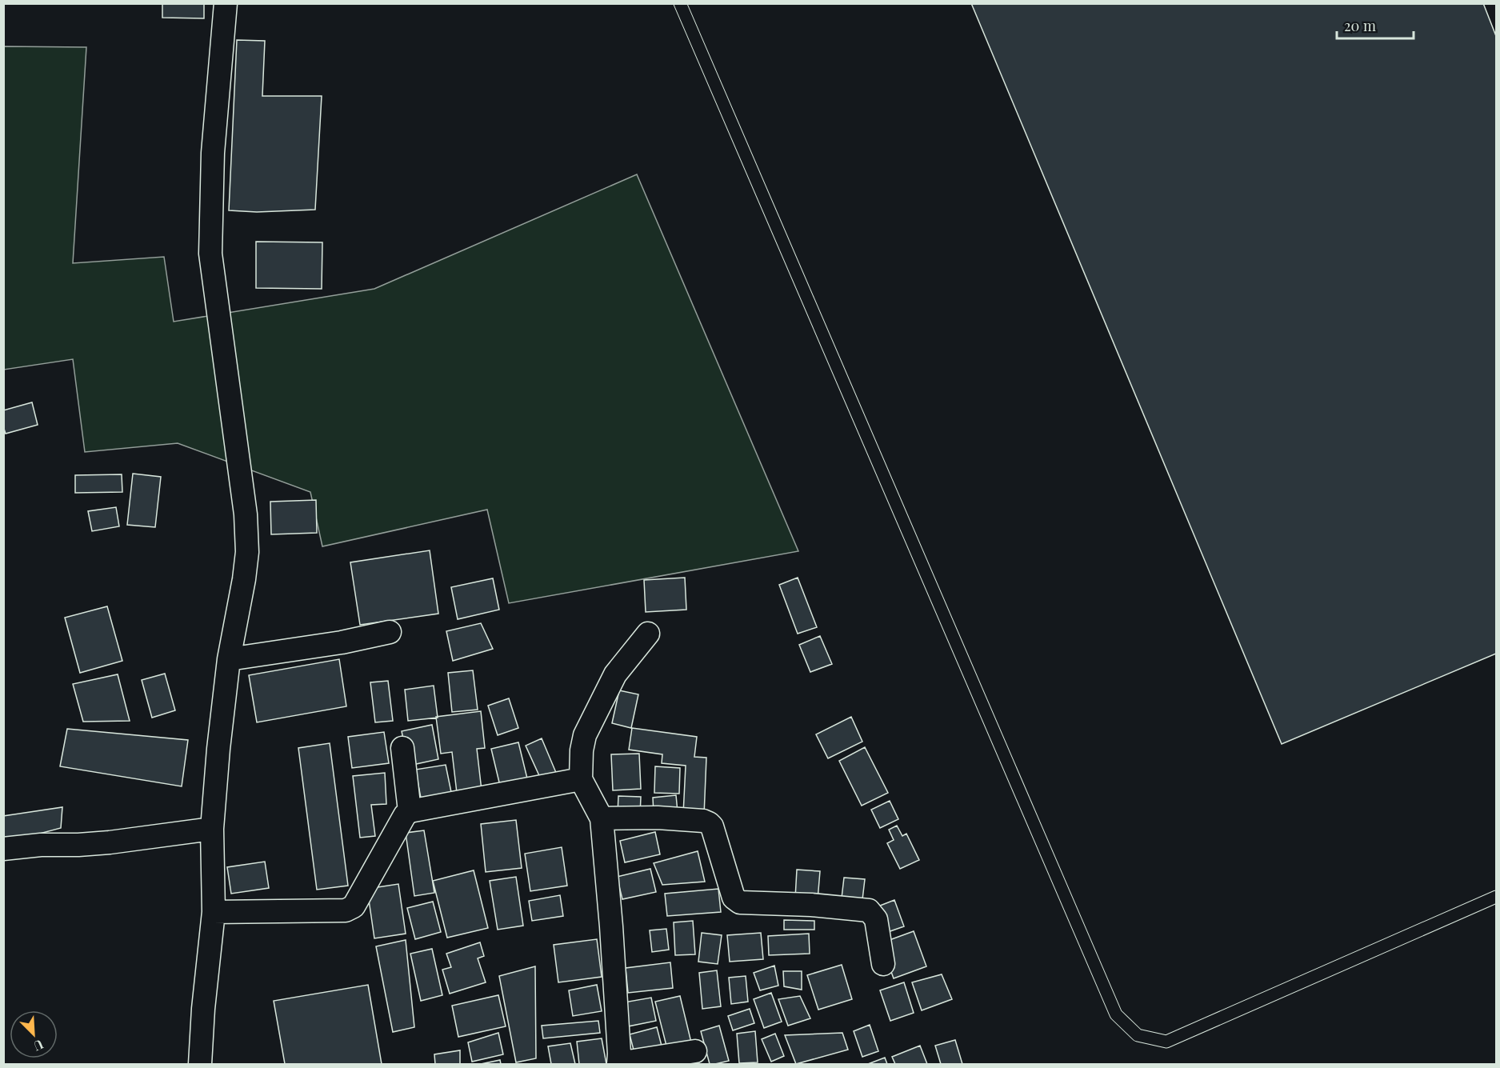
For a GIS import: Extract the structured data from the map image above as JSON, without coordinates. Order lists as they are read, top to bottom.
{
  "scale_bar": "20 m",
  "north": "bottom right"
}
